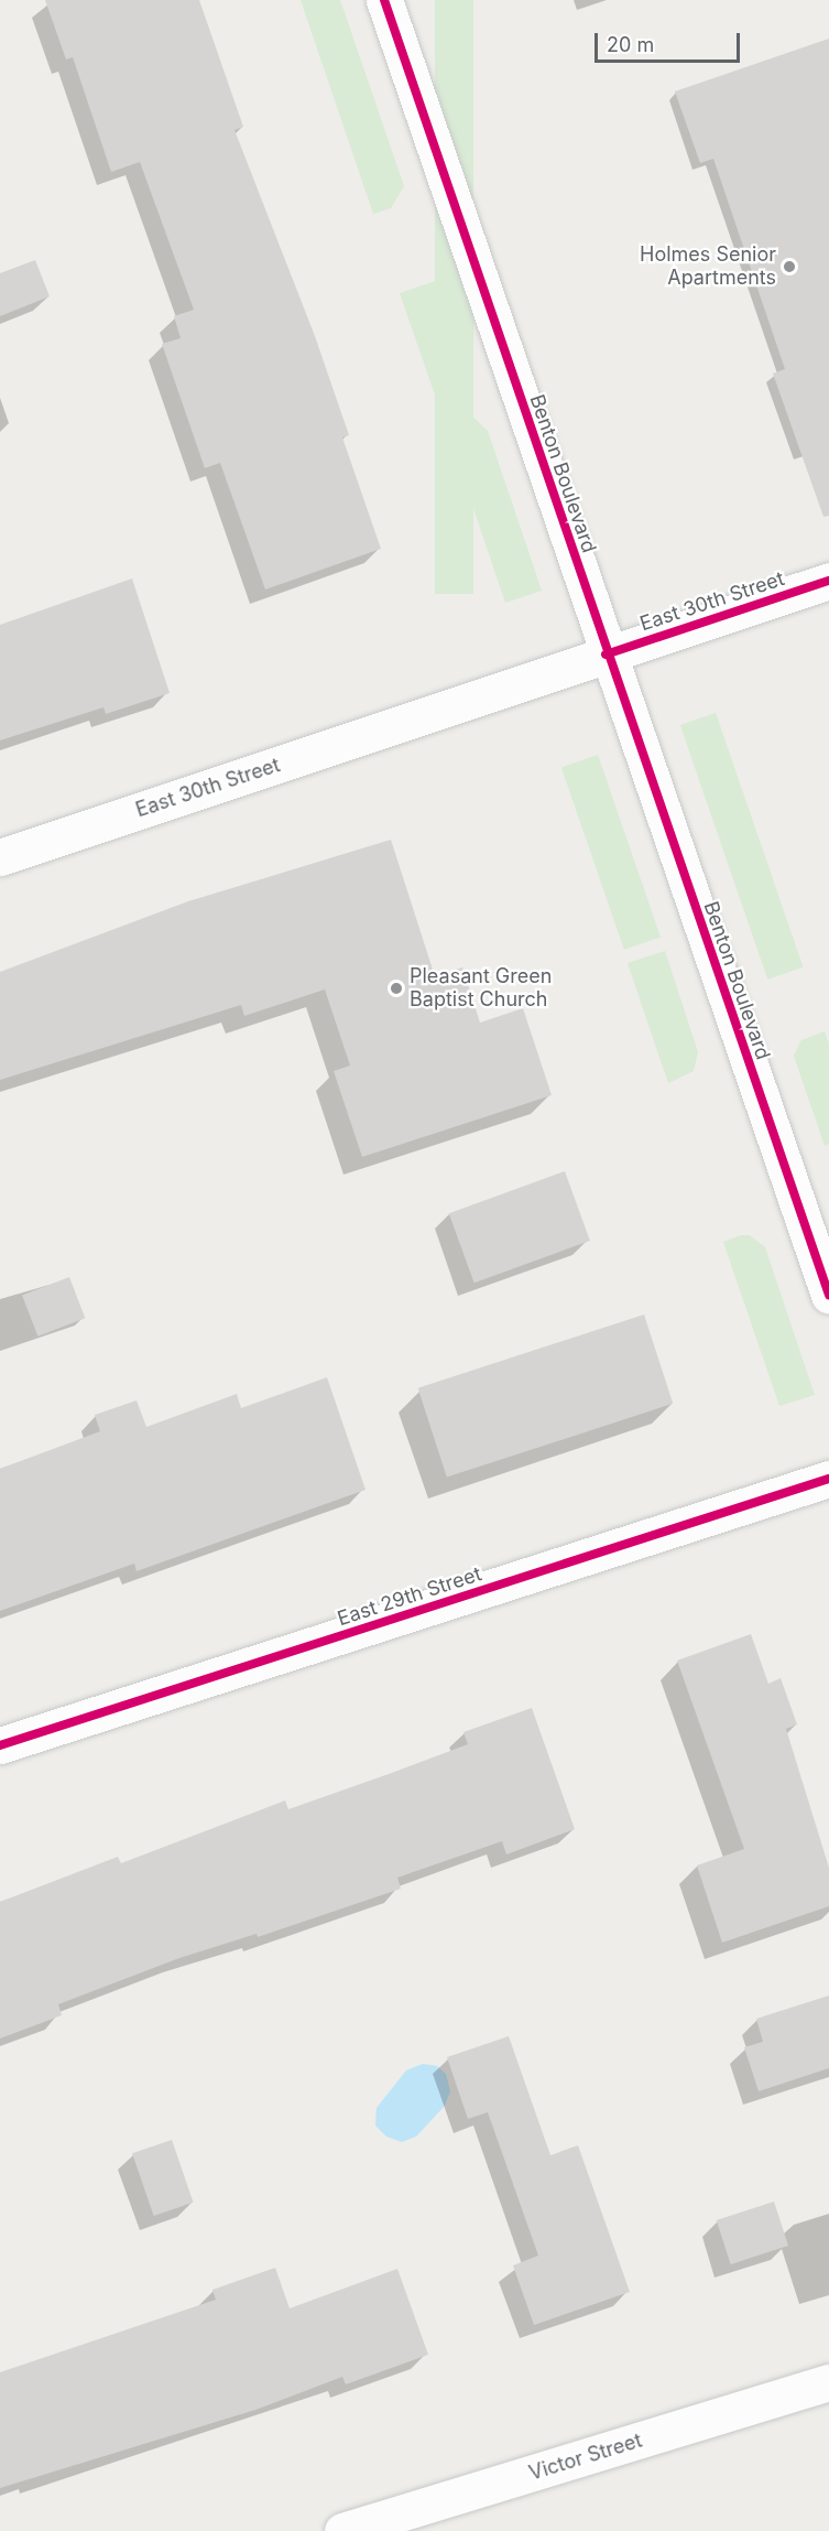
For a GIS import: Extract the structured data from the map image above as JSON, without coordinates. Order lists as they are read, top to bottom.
{
  "streets": {
    "street": [
      "Benton Boulevard",
      "East 30th Street",
      "East 29th Street",
      "Victor Street"
    ]
  },
  "crossings": [
    ["Benton Boulevard", "East 30th Street"]
  ],
  "places": ["Holmes Senior Apartments", "Pleasant Green Baptist Church"],
  "scale_bar": "20 m"
}
